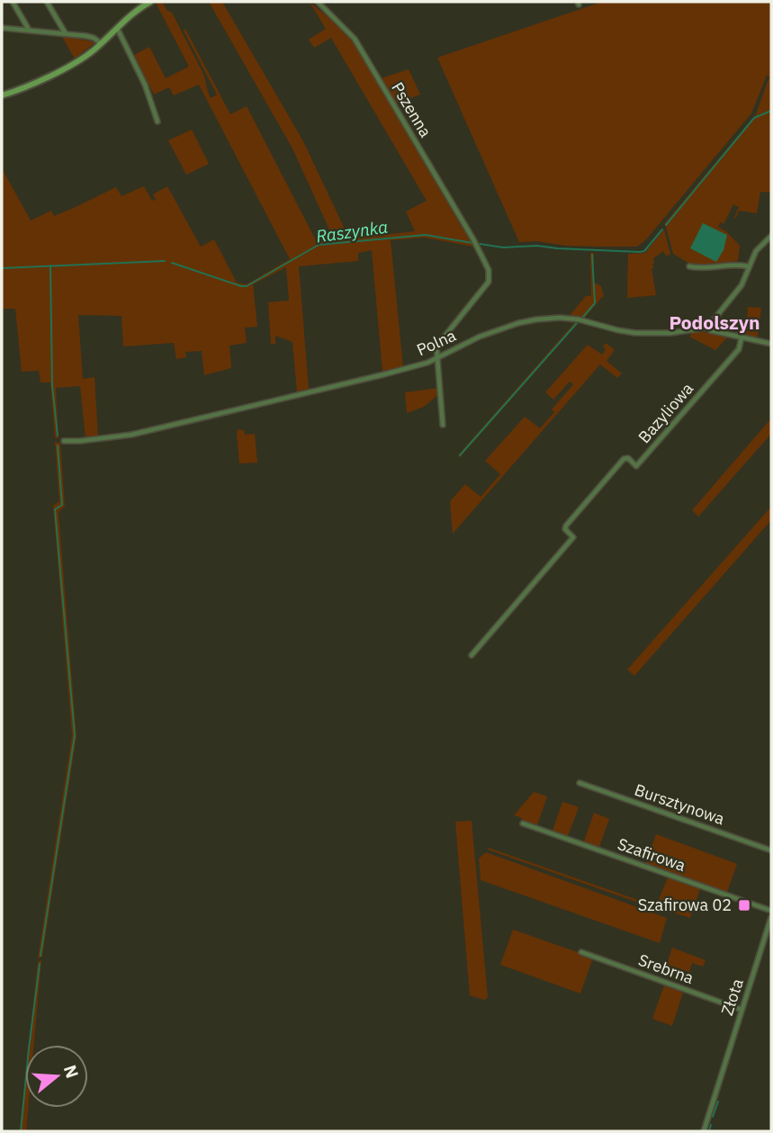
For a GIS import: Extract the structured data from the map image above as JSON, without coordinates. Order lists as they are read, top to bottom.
{
  "streets": {
    "street": [
      "Pszenna",
      "Polna",
      "Bazyliowa",
      "Bursztynowa",
      "Szafirowa",
      "Srebrna",
      "Złota"
    ]
  },
  "crossings": [
    ["Pszenna", "Polna"],
    ["Srebrna", "Złota"]
  ],
  "districts": ["Podolszyn"],
  "water": ["Raszynka"],
  "places": {
    "transit": ["Szafirowa 02"]
  },
  "north": "right"
}
